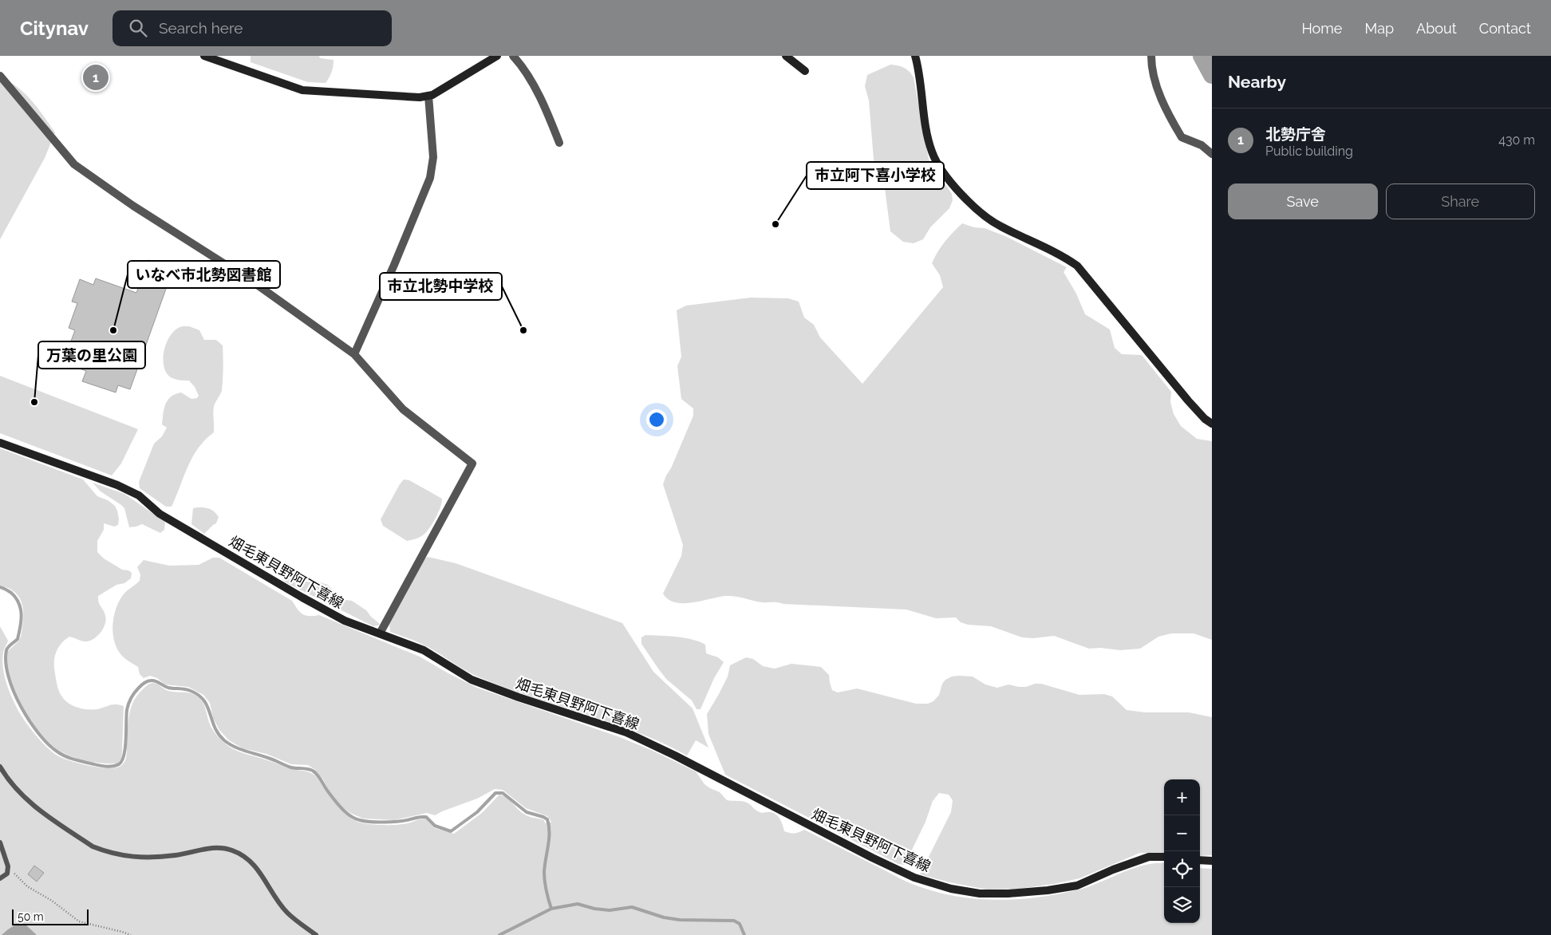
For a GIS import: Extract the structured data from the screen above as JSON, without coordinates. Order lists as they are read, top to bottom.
{
  "streets": {
    "main road": ["畑毛東貝野阿下喜線"]
  },
  "places": [
    "市立阿下喜小学校",
    "いなべ市北勢図書館",
    "市立北勢中学校",
    "万葉の里公園"
  ],
  "scale_bar": "50 m",
  "page": {
    "header": "Citynav",
    "search": "Search here",
    "nav": [
      "Home",
      "Map",
      "About",
      "Contact"
    ],
    "heading": "Nearby",
    "pins": "1",
    "list": [
      {
        "mark": "1",
        "name": "北勢庁舎",
        "note": "Public building",
        "value": "430 m"
      }
    ],
    "buttons": ["Save", "Share"],
    "map_buttons": ["+", "−"],
    "scale": "50 m"
  }
}
